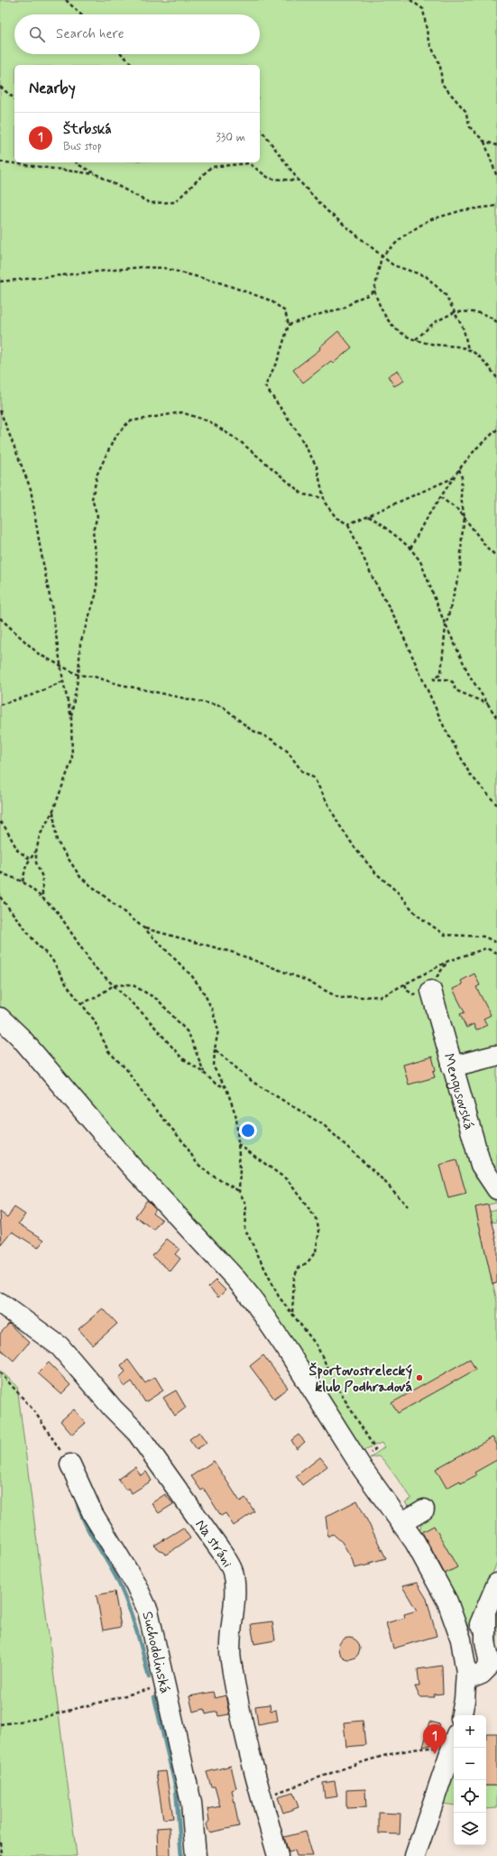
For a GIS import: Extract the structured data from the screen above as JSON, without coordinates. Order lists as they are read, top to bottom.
{
  "streets": {
    "street": ["Mengusovská", "Na stráni", "Suchodolinská"]
  },
  "places": ["Športovostrelecký klub Podhradová"],
  "page": {
    "search": "Search here",
    "heading": "Nearby",
    "list": [
      {
        "mark": "1",
        "name": "Štrbská",
        "note": "Bus stop",
        "value": "330 m"
      }
    ],
    "map_buttons": ["+", "−"],
    "pins": "1"
  }
}
